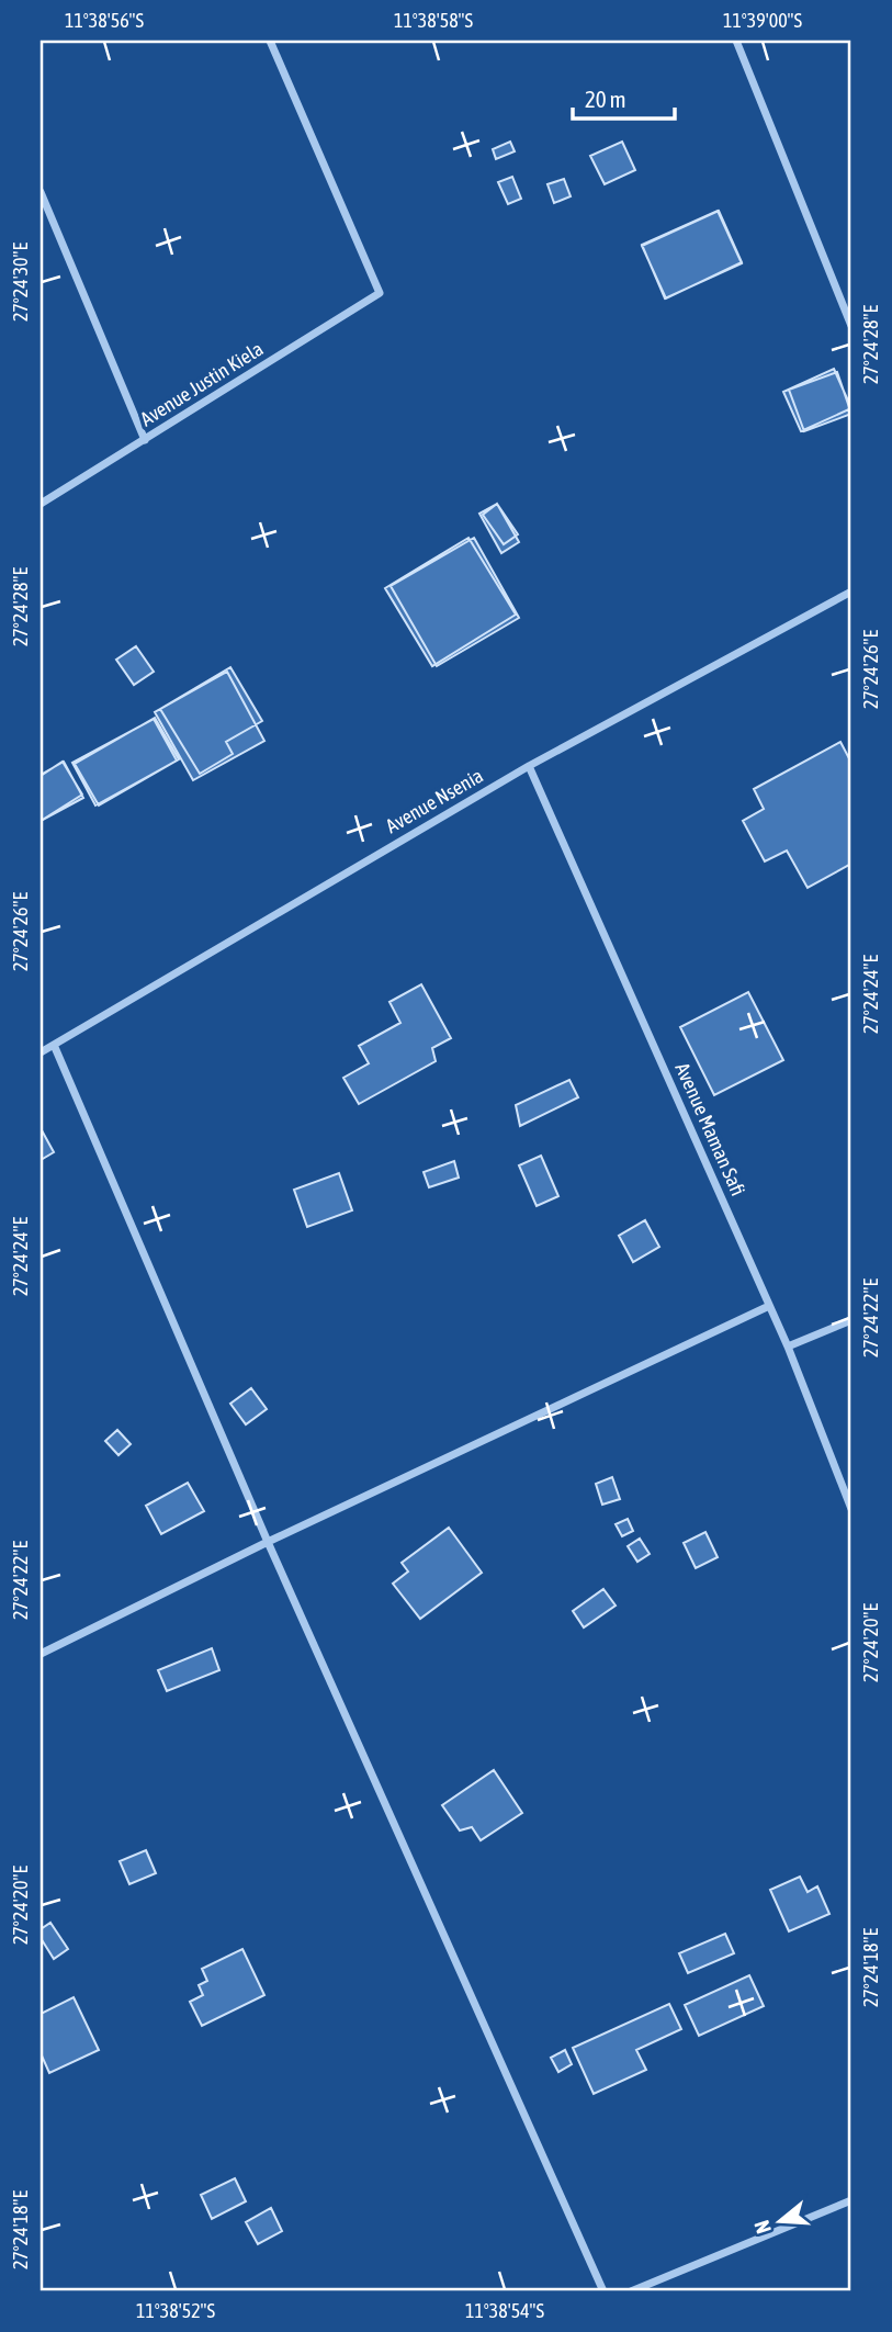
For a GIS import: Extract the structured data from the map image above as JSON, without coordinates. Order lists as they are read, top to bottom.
{
  "streets": {
    "street": ["Avenue Justin Kiela", "Avenue Nsenia", "Avenue Maman Safi"]
  },
  "crossings": [
    ["Avenue Nsenia", "Avenue Maman Safi"]
  ],
  "scale_bar": "20 m",
  "north": "left",
  "coordinates": [
    "11°38'56\"S",
    "11°38'58\"S",
    "11°39'00\"S",
    "27°24'30\"E",
    "27°24'28\"E",
    "27°24'26\"E",
    "27°24'24\"E",
    "27°24'22\"E",
    "27°24'20\"E",
    "27°24'18\"E",
    "11°38'52\"S",
    "11°38'54\"S"
  ]
}
